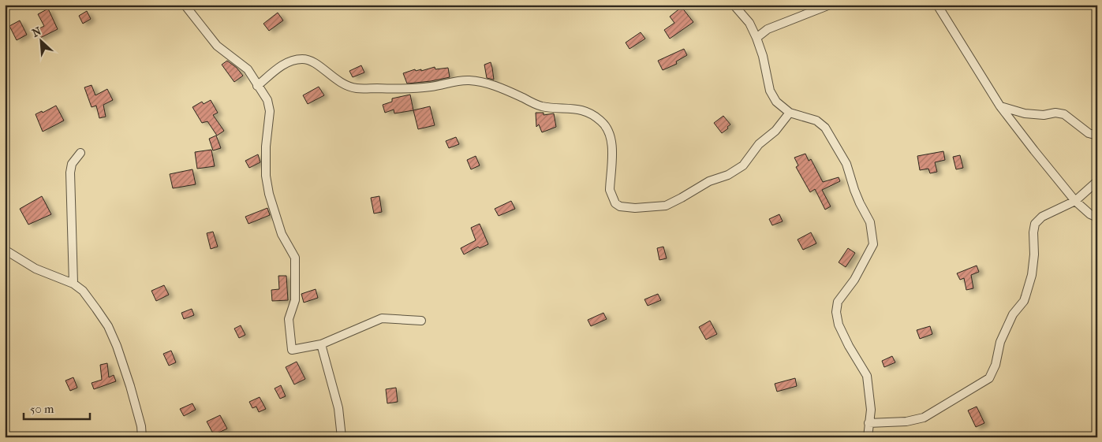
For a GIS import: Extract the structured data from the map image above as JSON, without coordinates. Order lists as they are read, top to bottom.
{
  "scale_bar": "50 m",
  "north": "top left"
}
